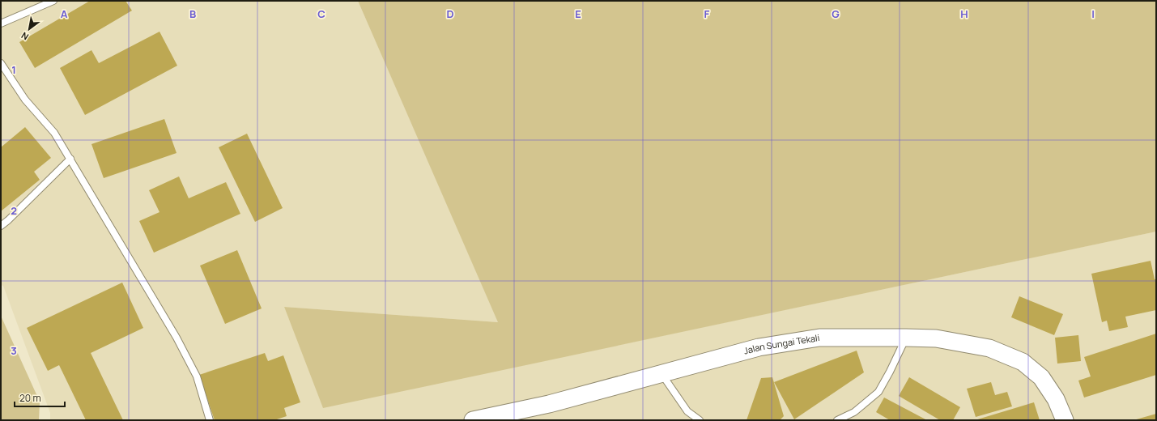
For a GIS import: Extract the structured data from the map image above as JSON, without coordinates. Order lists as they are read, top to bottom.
{
  "streets": {
    "street": ["Jalan Sungai Tekali"]
  },
  "scale_bar": "20 m",
  "north": "bottom left",
  "grid": {
    "columns": [
      "A",
      "B",
      "C",
      "D",
      "E",
      "F",
      "G",
      "H",
      "I"
    ],
    "rows": ["1", "2", "3"]
  }
}
